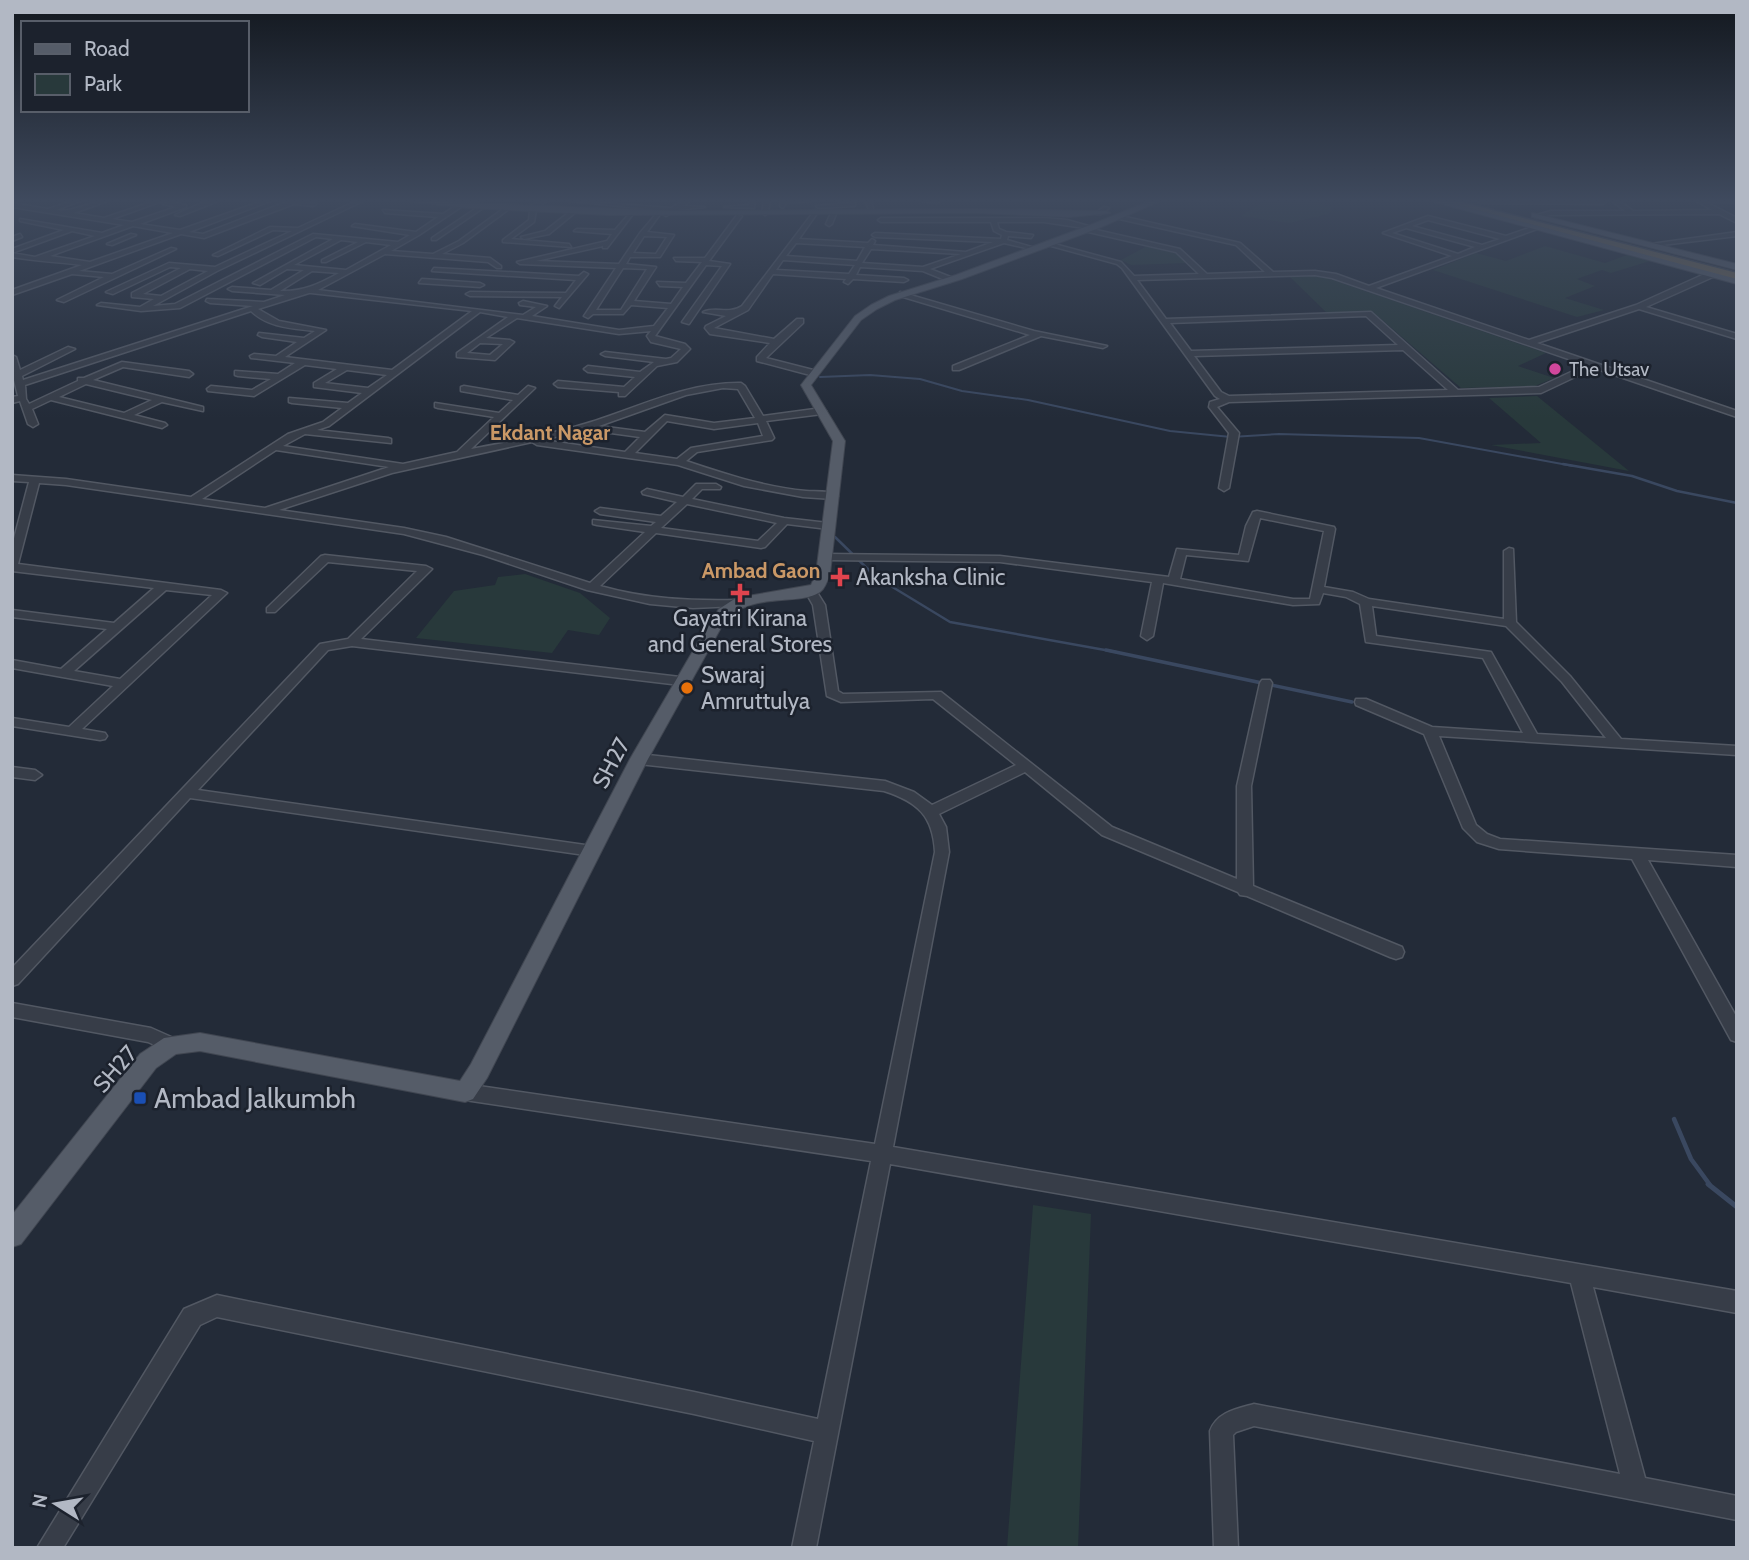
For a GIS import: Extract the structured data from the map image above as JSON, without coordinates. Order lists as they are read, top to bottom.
{
  "streets": {
    "main road": ["SH27"]
  },
  "districts": ["Ekdant Nagar", "Ambad Gaon"],
  "places": {
    "other": ["The Utsav", "Swaraj Amruttulya"],
    "health": ["Akanksha Clinic", "Gayatri Kirana and General Stores"],
    "transit": ["Ambad Jalkumbh"]
  },
  "legend": ["Road", "Park"],
  "north": "left"
}
